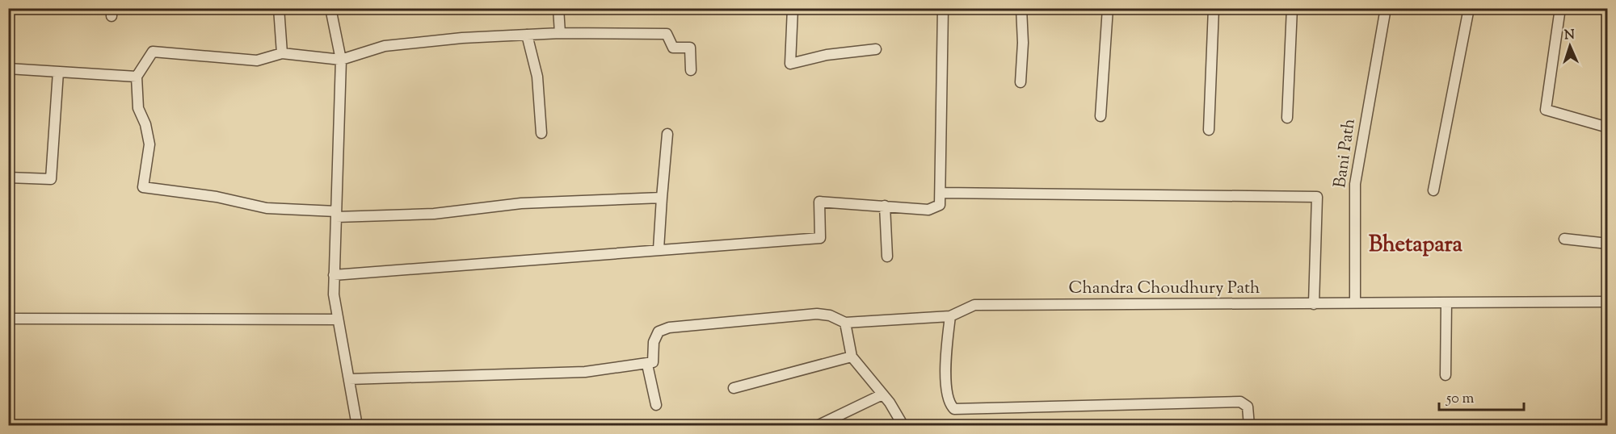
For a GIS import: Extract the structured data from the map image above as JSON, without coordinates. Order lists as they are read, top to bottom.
{
  "streets": {
    "street": ["Bani Path", "Chandra Choudhury Path"]
  },
  "crossings": [
    ["Bani Path", "Chandra Choudhury Path"]
  ],
  "districts": ["Bhetapara"],
  "scale_bar": "50 m",
  "north": "top"
}
